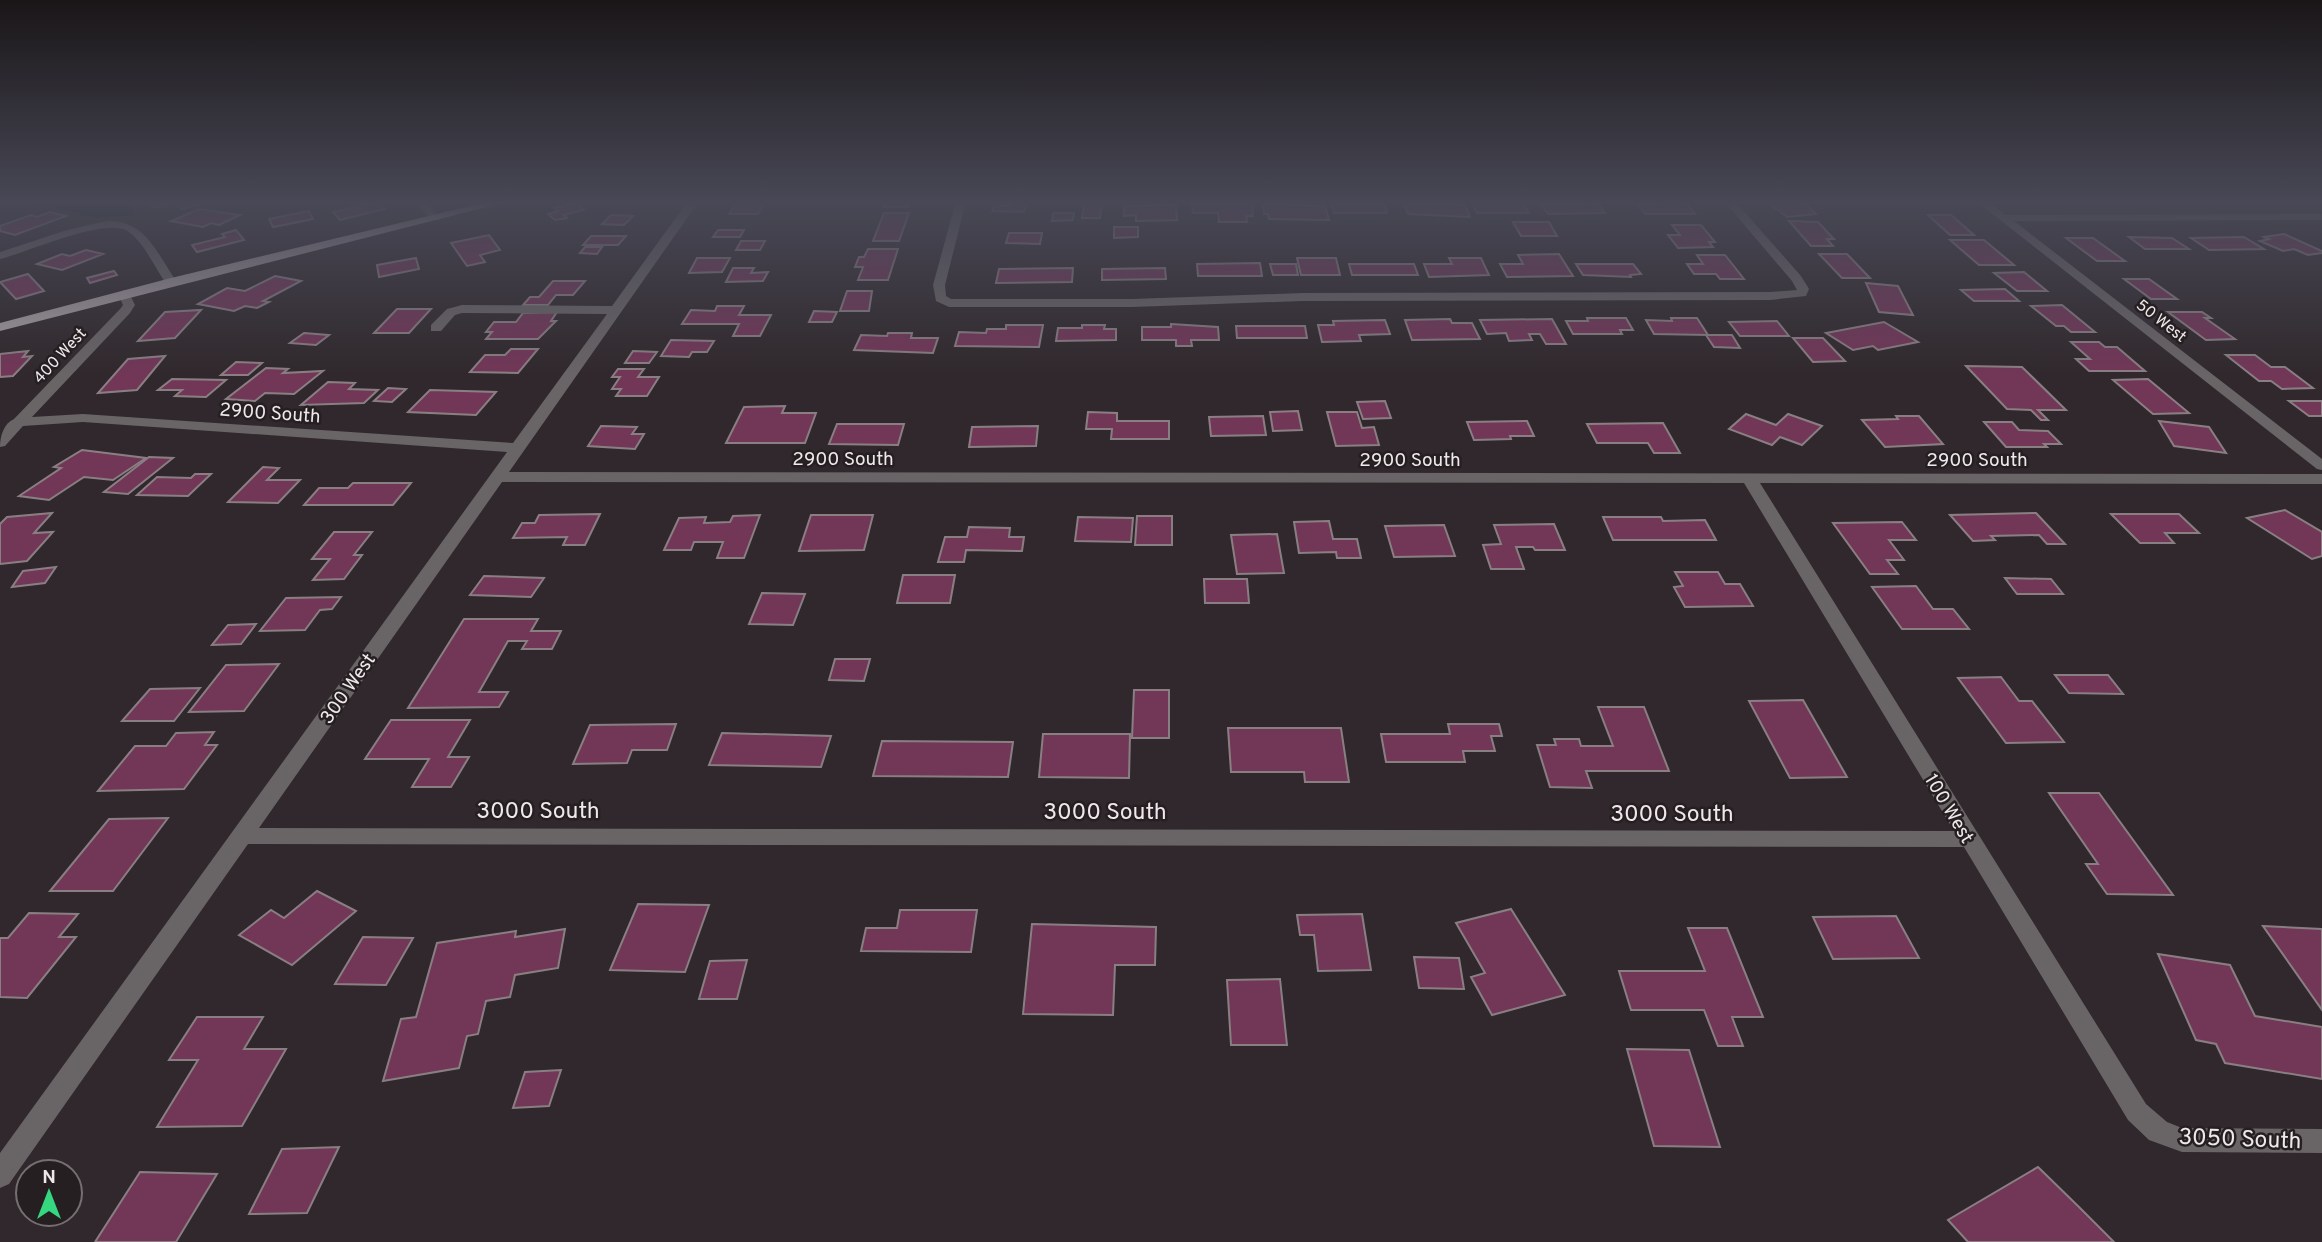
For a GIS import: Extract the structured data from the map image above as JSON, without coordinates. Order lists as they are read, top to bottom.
{
  "streets": {
    "street": [
      "50 West",
      "400 West",
      "2900 South",
      "300 West",
      "100 West",
      "3000 South",
      "3050 South"
    ]
  },
  "crossings": [
    ["400 West", "2900 South"],
    ["2900 South", "300 West"],
    ["2900 South", "100 West"],
    ["300 West", "3000 South"],
    ["100 West", "3000 South"],
    ["100 West", "3050 South"]
  ],
  "north": "top"
}
